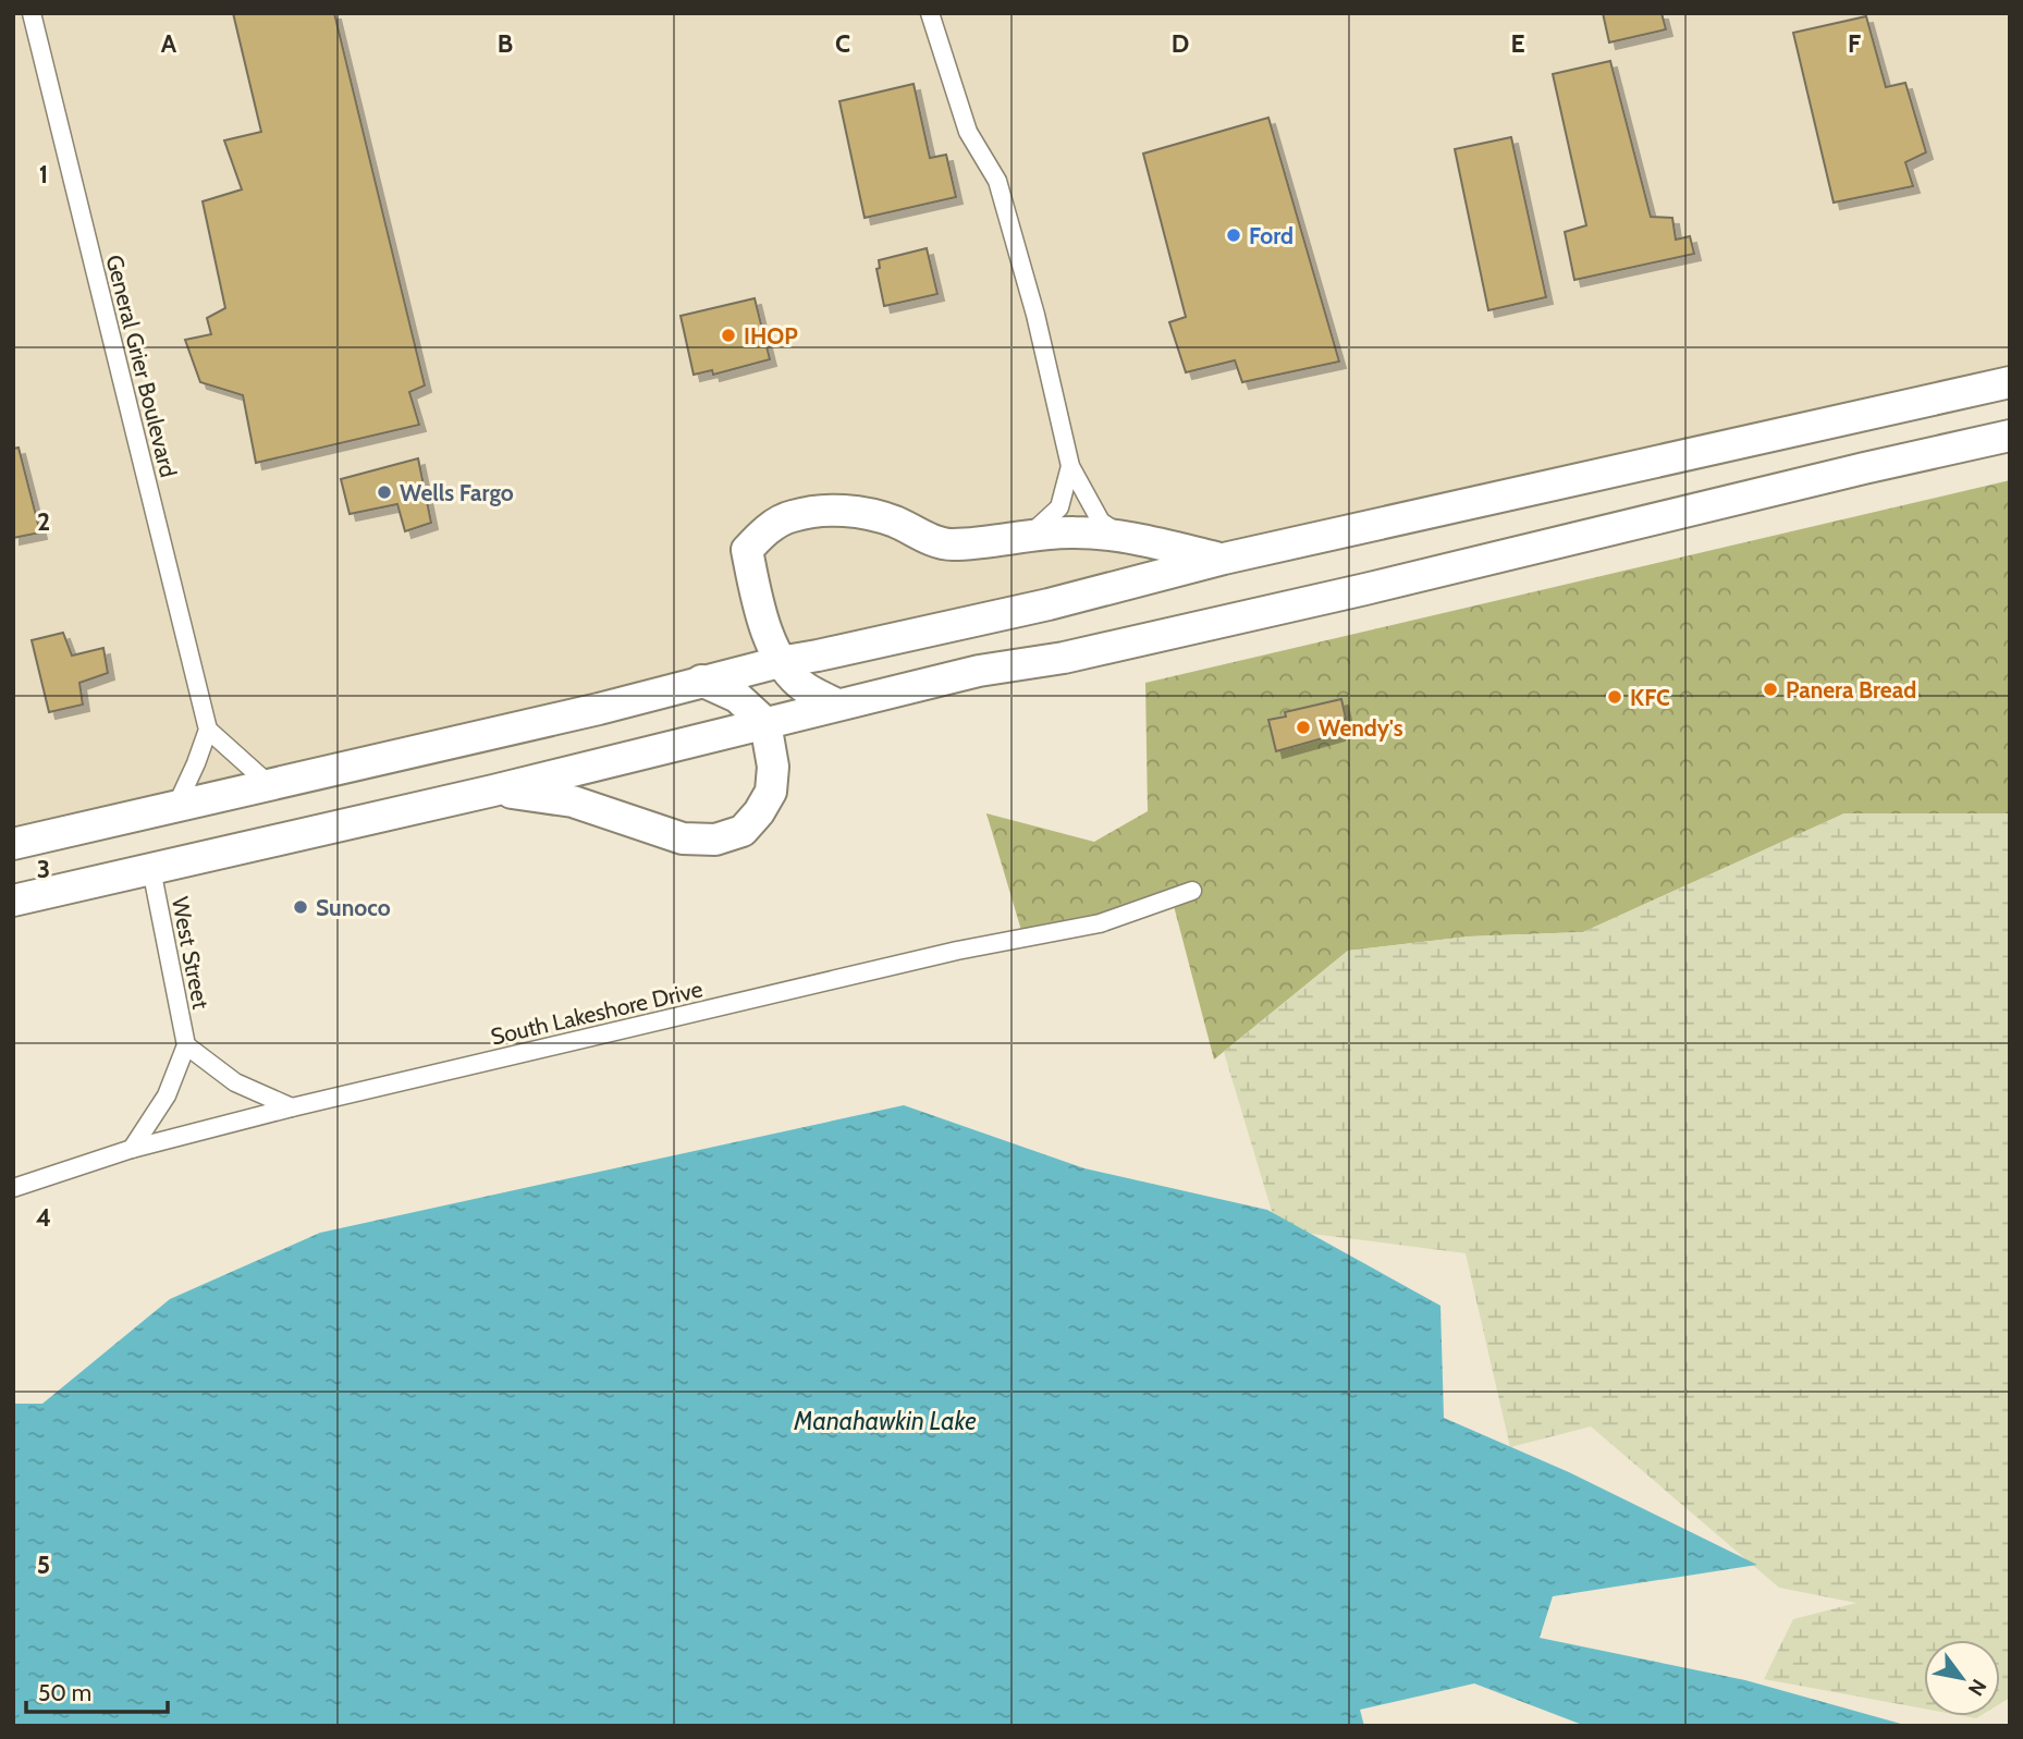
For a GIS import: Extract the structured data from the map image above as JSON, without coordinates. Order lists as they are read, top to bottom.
{
  "streets": {
    "street": ["General Grier Boulevard", "West Street", "South Lakeshore Drive"]
  },
  "crossings": [
    ["West Street", "South Lakeshore Drive"]
  ],
  "water": ["Manahawkin Lake"],
  "places": [
    "Ford",
    "IHOP",
    "Wells Fargo",
    "Panera Bread",
    "KFC",
    "Wendy's",
    "Sunoco"
  ],
  "scale_bar": "50 m",
  "north": "bottom right",
  "grid": {
    "columns": [
      "A",
      "B",
      "C",
      "D",
      "E",
      "F"
    ],
    "rows": [
      "1",
      "2",
      "3",
      "4",
      "5"
    ]
  }
}
